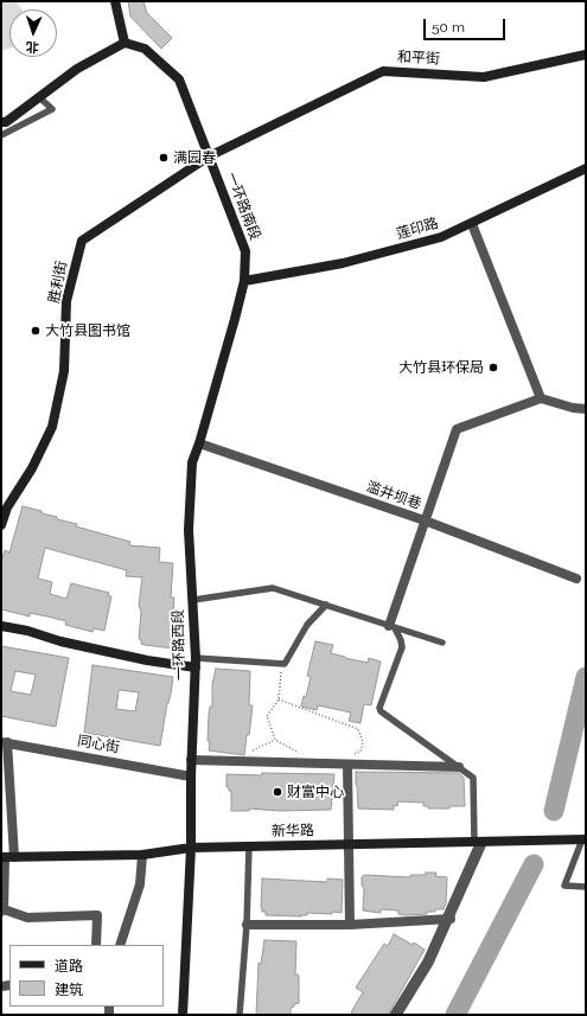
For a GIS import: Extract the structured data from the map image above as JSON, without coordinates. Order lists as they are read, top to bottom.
{
  "streets": {
    "street": [
      "和平街",
      "一环路南段",
      "莲印路",
      "胜利街",
      "滥井坝巷",
      "一环路西段",
      "同心街",
      "新华路"
    ]
  },
  "crossings": [
    ["和平街", "一环路南段"],
    ["和平街", "胜利街"],
    ["一环路南段", "莲印路"],
    ["一环路南段", "胜利街"],
    ["一环路南段", "一环路西段"],
    ["莲印路", "一环路西段"],
    ["滥井坝巷", "一环路西段"],
    ["一环路西段", "同心街"],
    ["一环路西段", "新华路"]
  ],
  "places": [
    "满园春",
    "大竹县图书馆",
    "大竹县环保局",
    "财富中心"
  ],
  "legend": ["道路", "建筑"],
  "scale_bar": "50 m",
  "north": "bottom"
}
